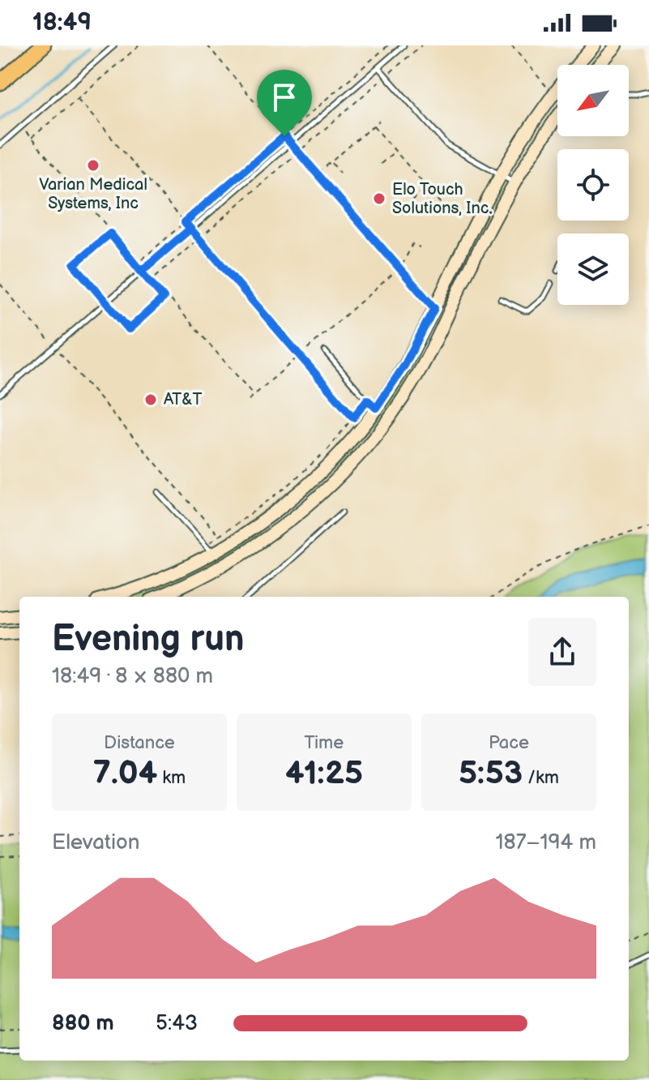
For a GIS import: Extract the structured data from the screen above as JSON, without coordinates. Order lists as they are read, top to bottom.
{
  "places": ["Varian Medical Systems, Inc", "Elo Touch Solutions, Inc.", "AT&T"],
  "north": "bottom left",
  "page": {
    "status": "18:49",
    "heading": ["Evening run", "18:49 · 8 × 880 m"],
    "stats": [
      ["Distance", "7.04 km"],
      ["Time", "41:25"],
      ["Pace", "5:53 /km"]
    ],
    "chart": ["Elevation", "187–194 m"],
    "list": [
      {
        "name": "880 m",
        "note": "5:43"
      }
    ]
  }
}
